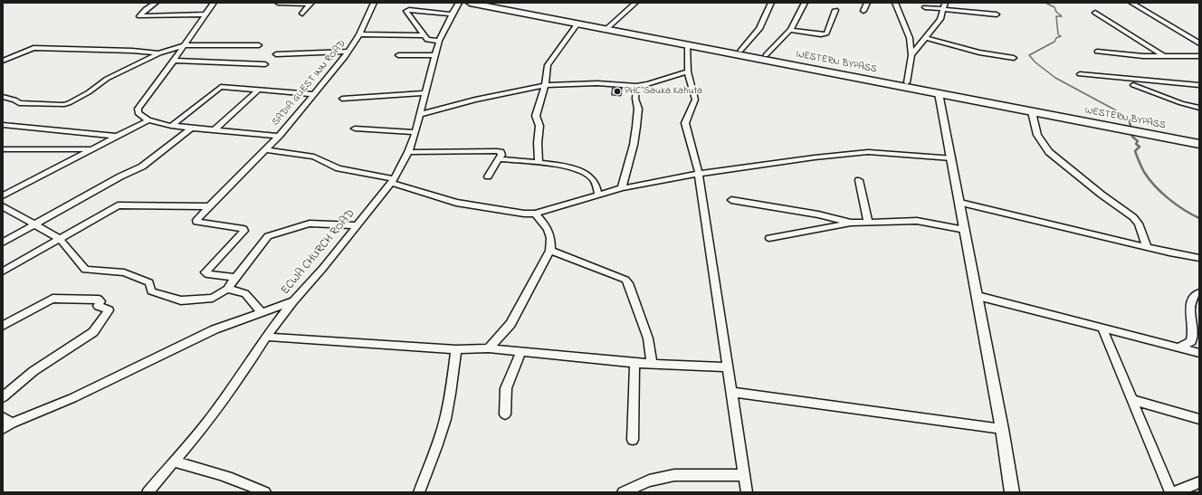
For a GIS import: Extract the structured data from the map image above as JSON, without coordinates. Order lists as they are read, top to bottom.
{
  "streets": {
    "main road": ["WESTERN BYPASS"],
    "street": ["SADIA GUEST INN ROAD", "ECWA CHURCH ROAD"]
  },
  "places": ["PHC Sauka Kahuta"]
}
